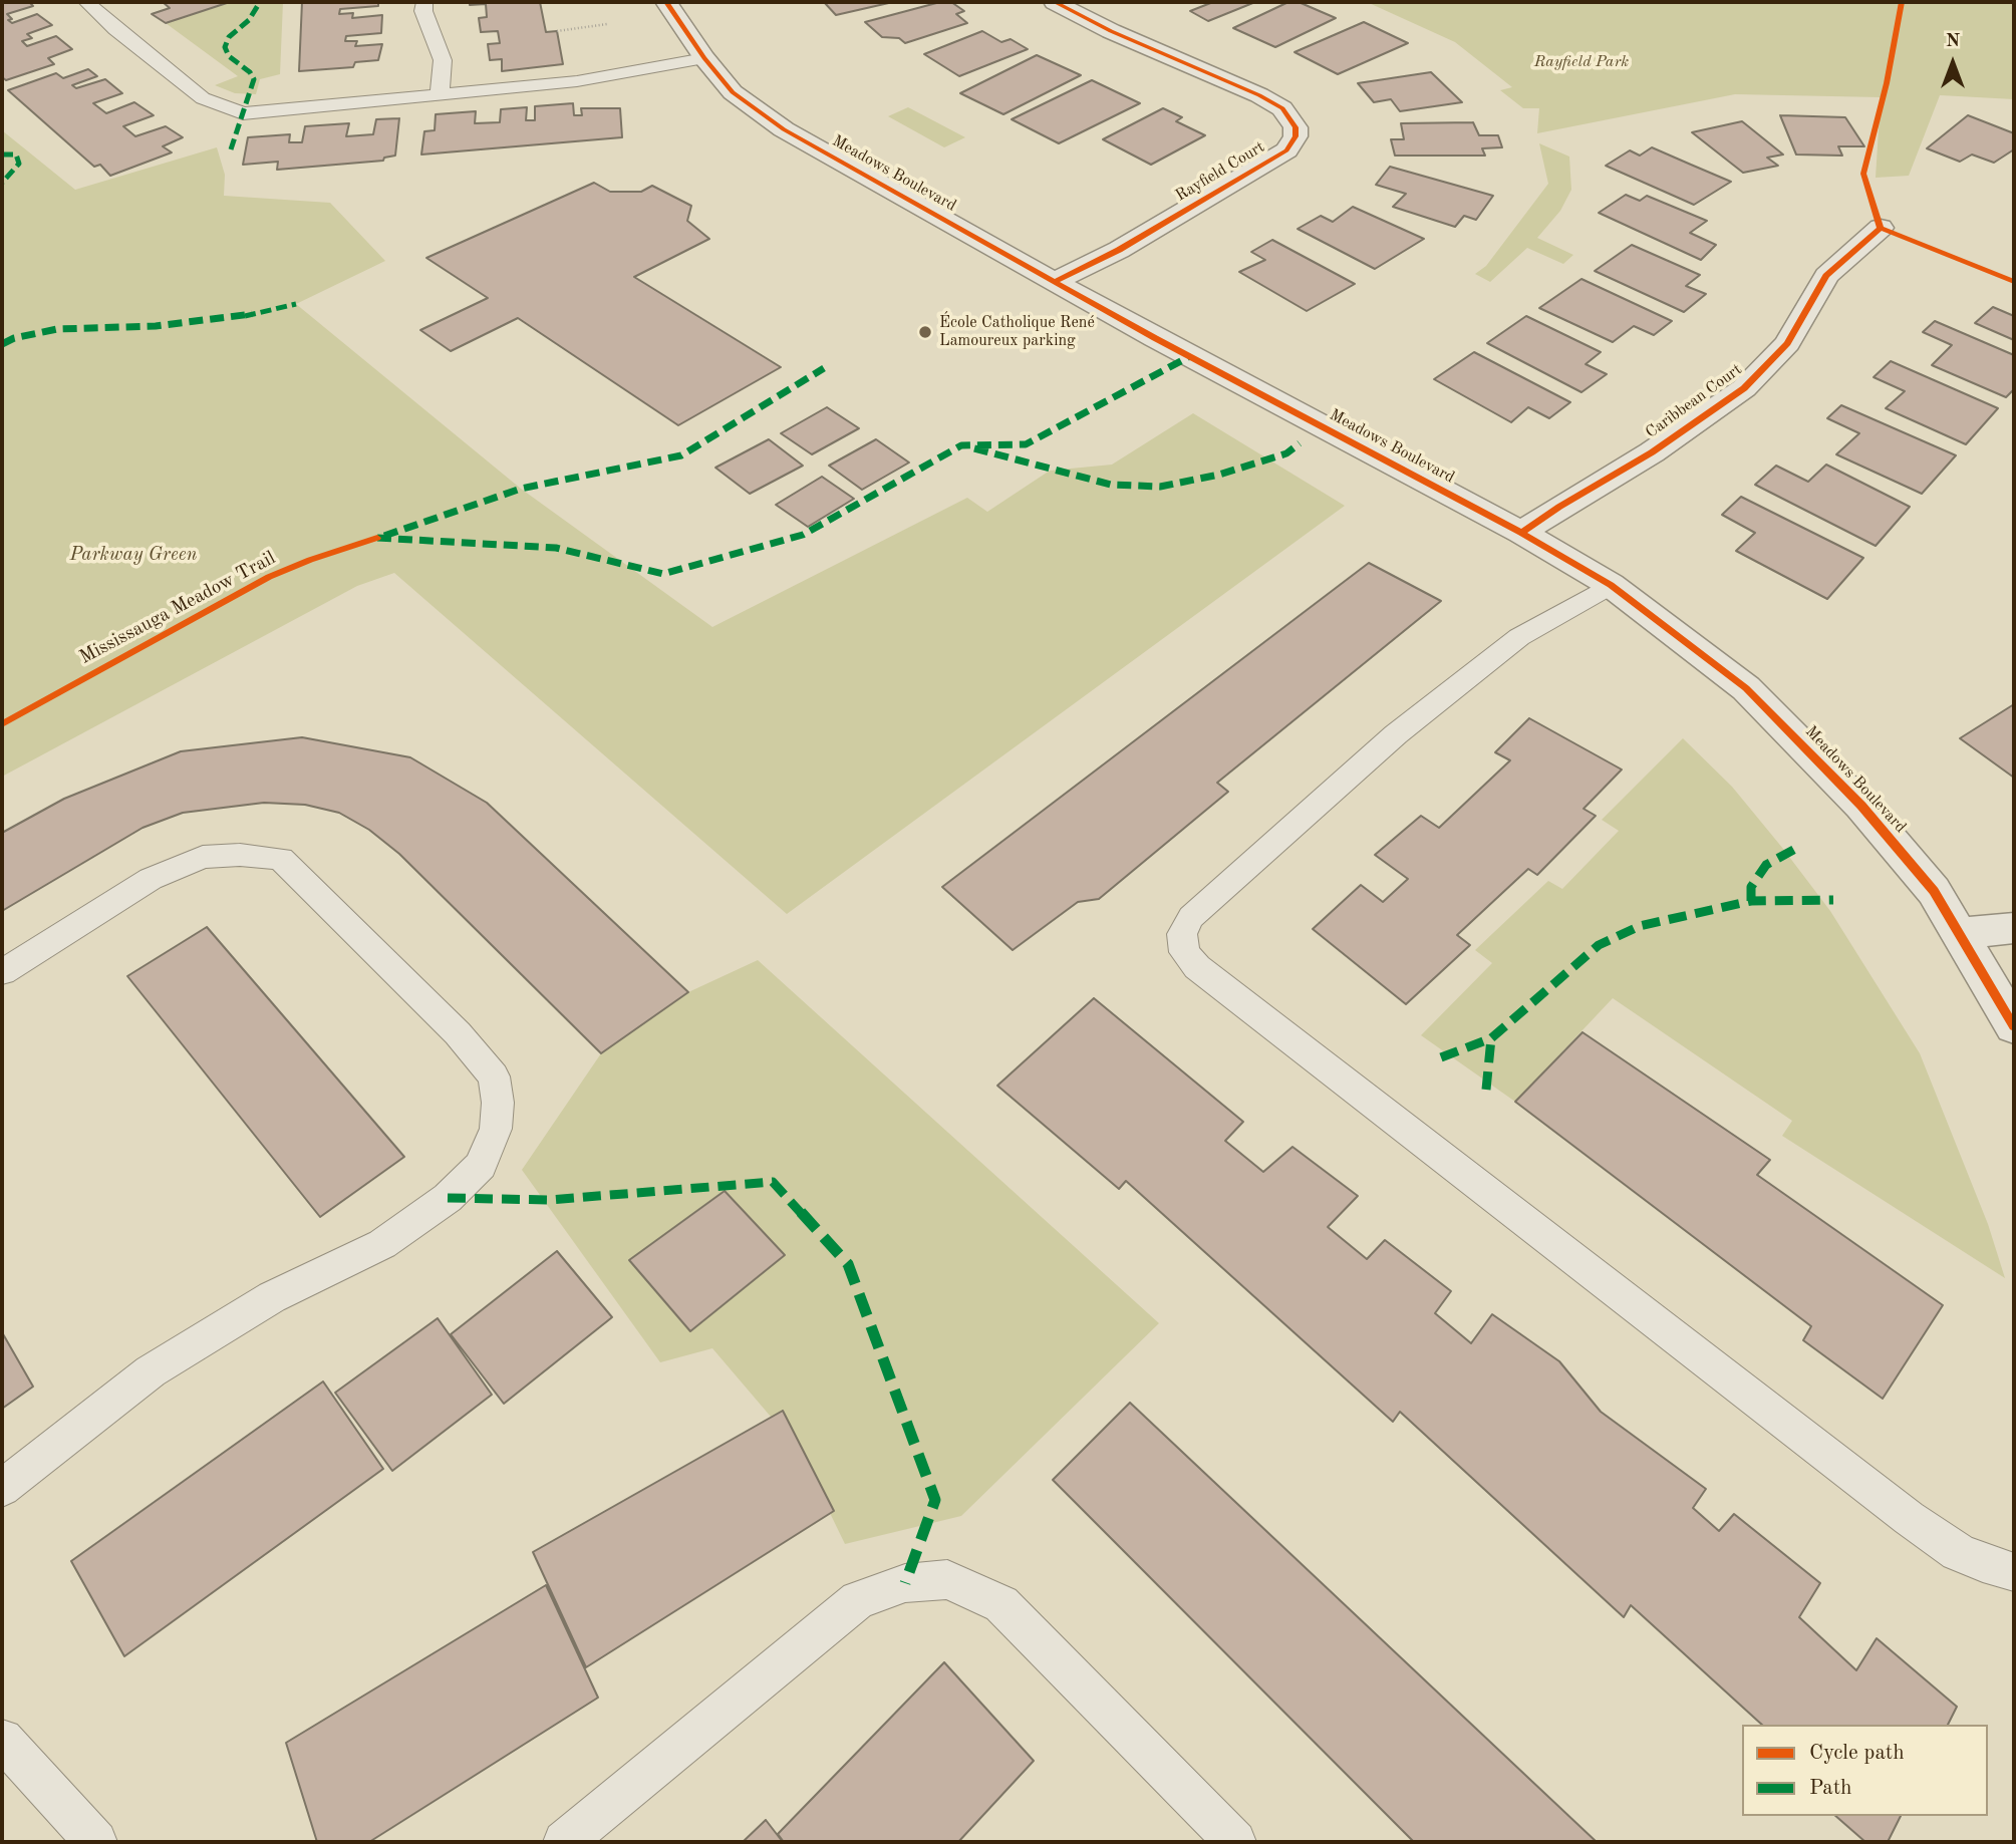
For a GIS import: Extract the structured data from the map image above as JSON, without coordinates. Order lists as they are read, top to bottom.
{
  "streets": {
    "street": ["Rayfield Court", "Meadows Boulevard", "Caribbean Court"],
    "cycle path": ["Mississauga Meadow Trail"]
  },
  "crossings": [
    ["Rayfield Court", "Meadows Boulevard"],
    ["Meadows Boulevard", "Caribbean Court"]
  ],
  "parks": ["Rayfield Park", "Parkway Green"],
  "places": ["École Catholique René Lamoureux parking"],
  "legend": ["Cycle path", "Path"],
  "north": "top"
}
